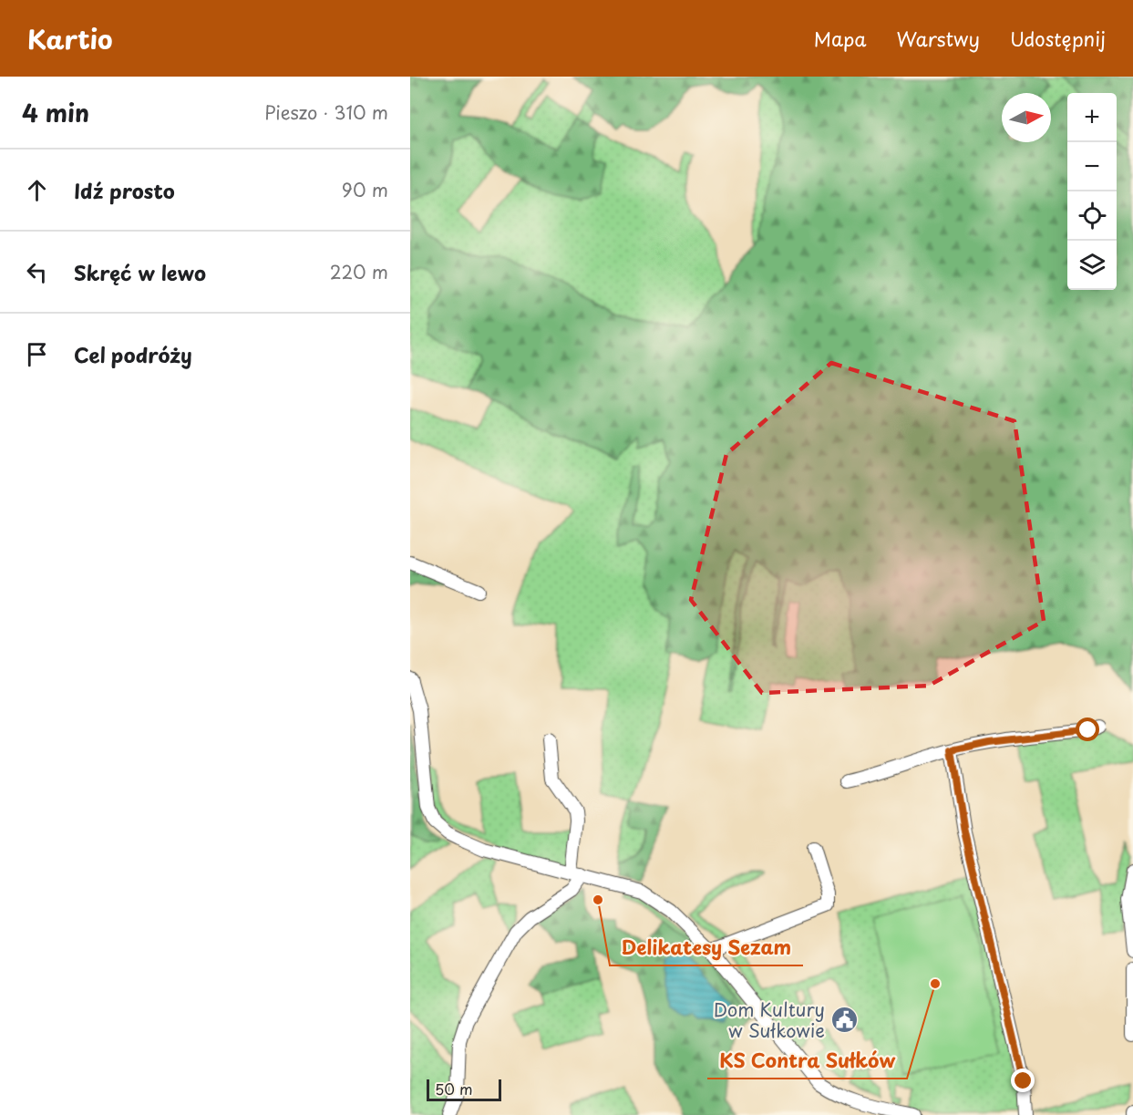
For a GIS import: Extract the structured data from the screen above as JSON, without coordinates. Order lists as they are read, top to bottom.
{
  "places": {
    "other": ["Delikatesy Sezam", "KS Contra Sułków"],
    "public building": ["Dom Kultury w Sułkowie"]
  },
  "scale_bar": "50 m",
  "north": "right",
  "page": {
    "header": "Kartio",
    "nav": ["Mapa", "Warstwy", "Udostępnij"],
    "heading": ["4 min", "Pieszo · 310 m"],
    "map_buttons": ["+", "−"],
    "list": [
      ["Idź prosto", "90 m"],
      ["Skręć w lewo", "220 m"],
      "Cel podróży"
    ],
    "scale": "50 m"
  }
}
